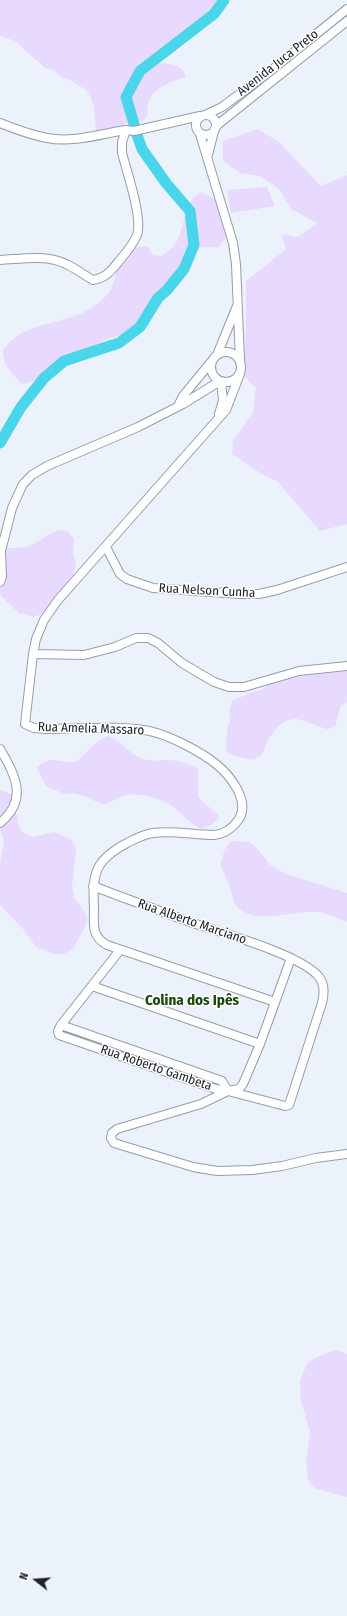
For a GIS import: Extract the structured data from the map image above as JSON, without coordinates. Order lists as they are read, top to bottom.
{
  "streets": {
    "street": [
      "Avenida Juca Preto",
      "Rua Nelson Cunha",
      "Rua Amelia Massaro",
      "Rua Alberto Marciano",
      "Rua Roberto Gambeta"
    ]
  },
  "crossings": [
    ["Rua Nelson Cunha", "Rua Amelia Massaro"],
    ["Rua Amelia Massaro", "Rua Alberto Marciano"],
    ["Rua Alberto Marciano", "Rua Roberto Gambeta"]
  ],
  "districts": ["Colina dos Ipês"],
  "north": "left"
}
